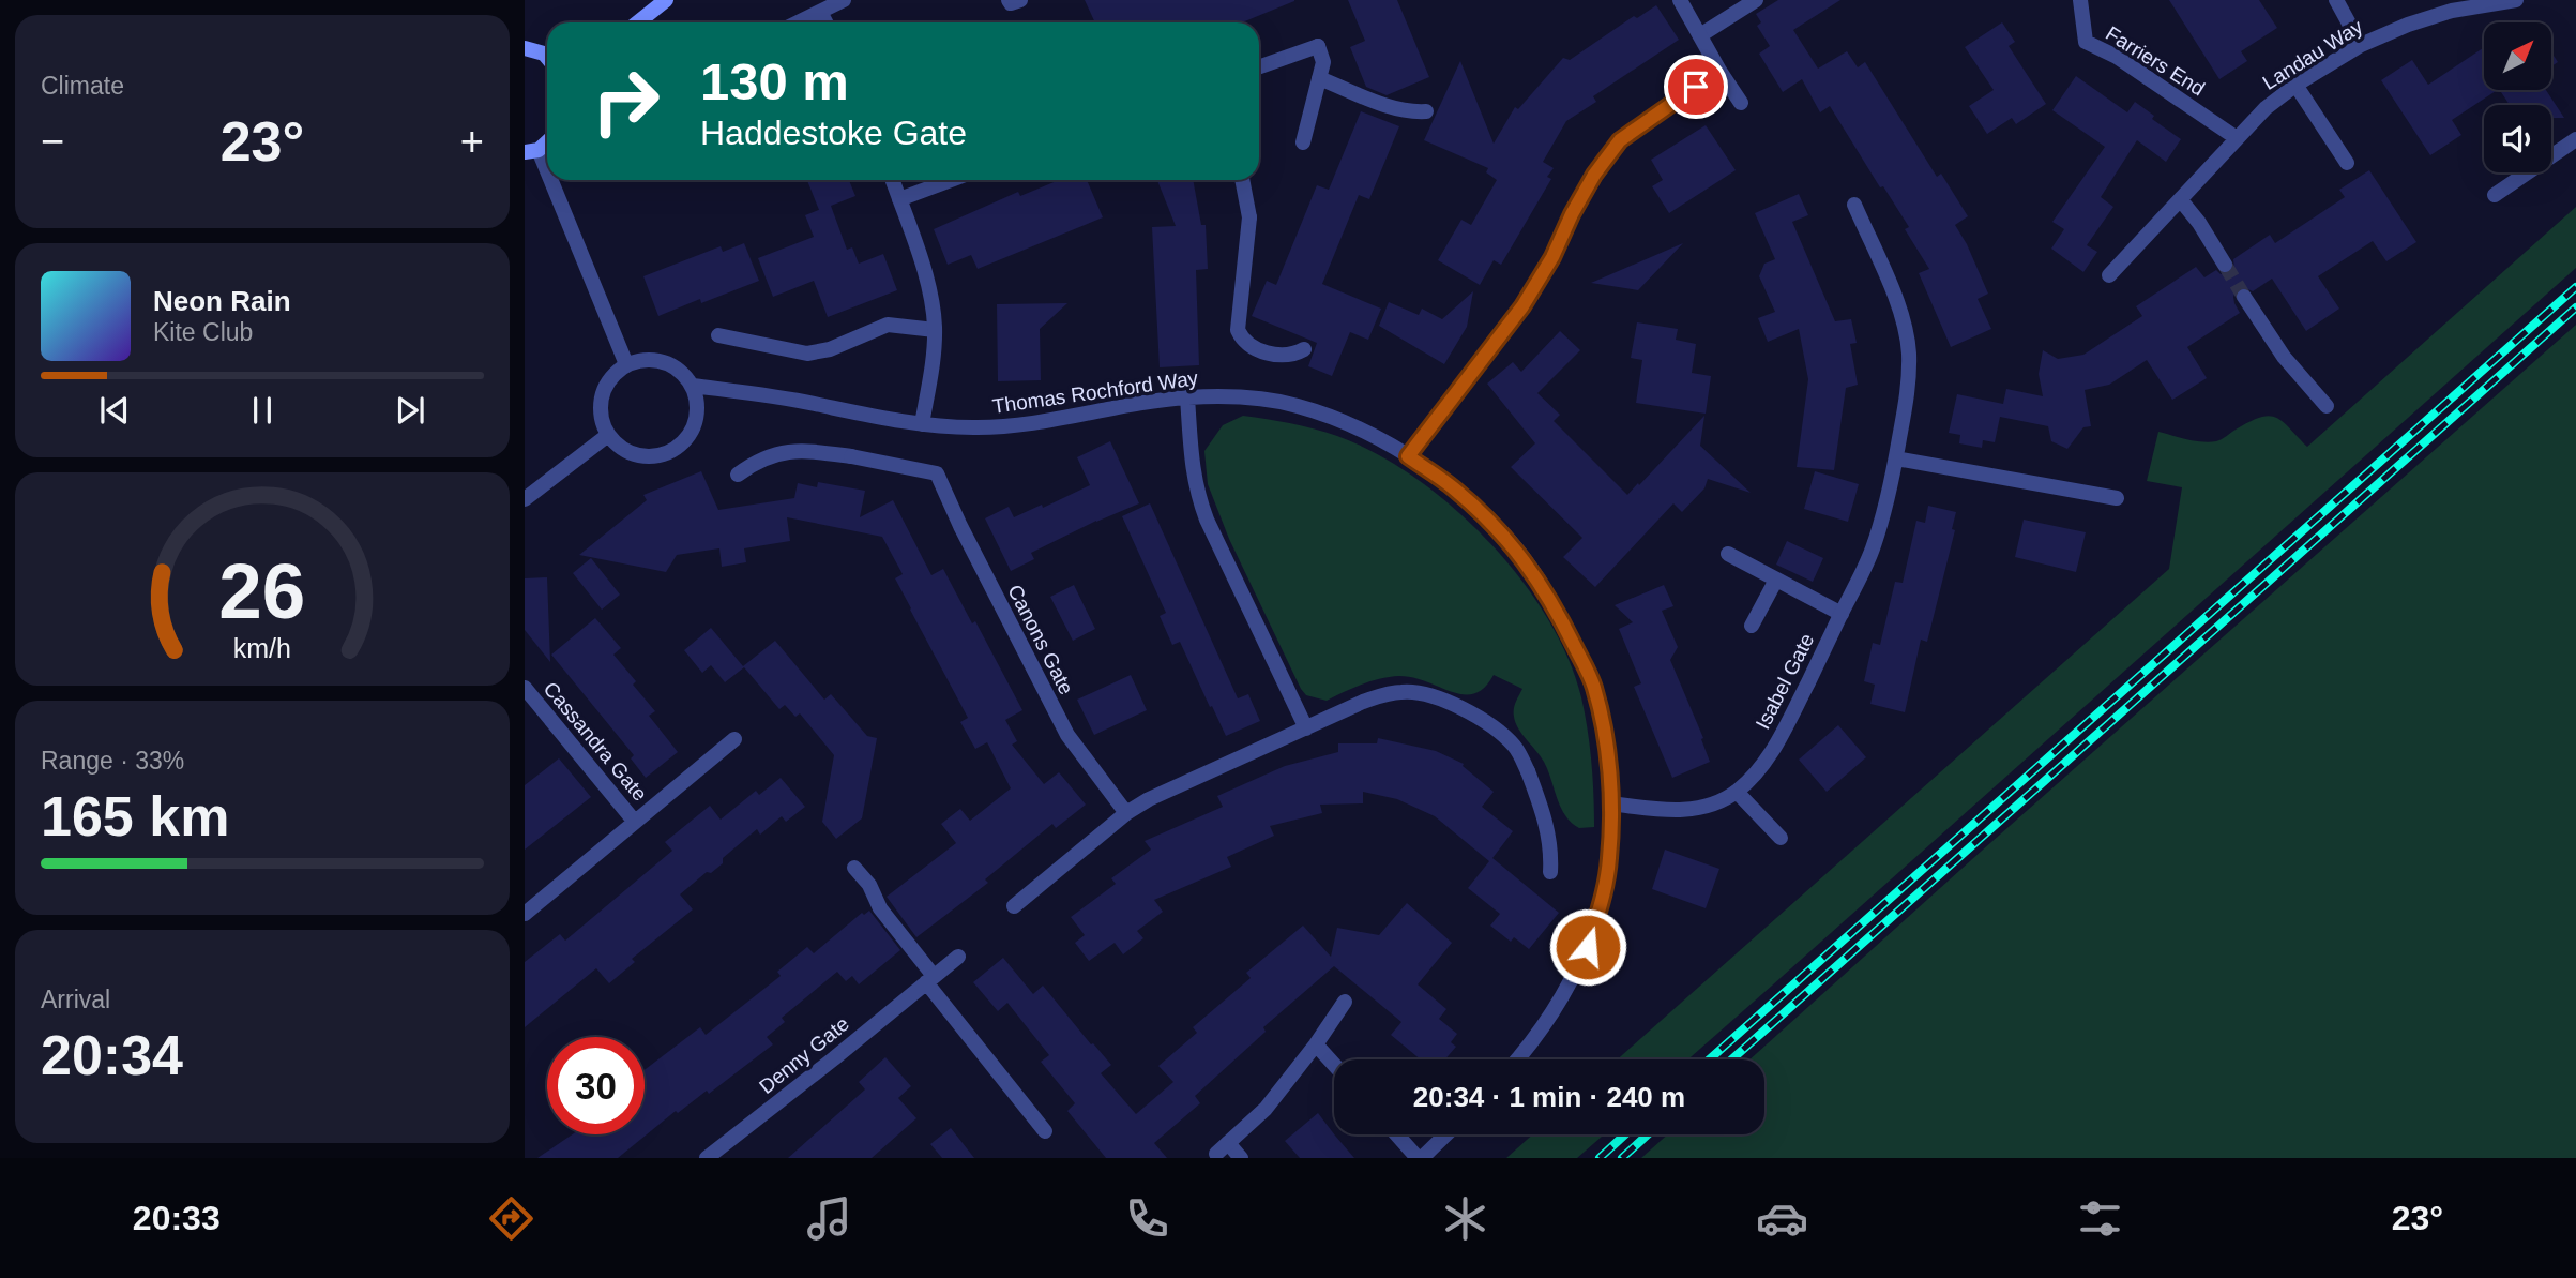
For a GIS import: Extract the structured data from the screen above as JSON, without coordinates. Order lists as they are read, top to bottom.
{
  "streets": {
    "street": [
      "Landau Way",
      "Farriers End",
      "Thomas Rochford Way",
      "Canons Gate",
      "Isabel Gate",
      "Cassandra Gate",
      "Denny Gate"
    ]
  },
  "crossings": [
    ["Landau Way", "Farriers End"],
    ["Thomas Rochford Way", "Isabel Gate"]
  ],
  "north": "top right",
  "page": {
    "tile": [
      "Climate",
      ["Range · 33%", "165 km"],
      ["Arrival", "20:34"]
    ],
    "turn": ["130 m", "Haddestoke Gate"],
    "heat": ["−", "23°", "+"],
    "song": ["Neon Rain", "Kite Club"],
    "limit": "30",
    "trip": "20:34 · 1 min · 240 m",
    "tabs": ["20:33", "23°"],
    "gauge": ["26", "km/h"]
  }
}
